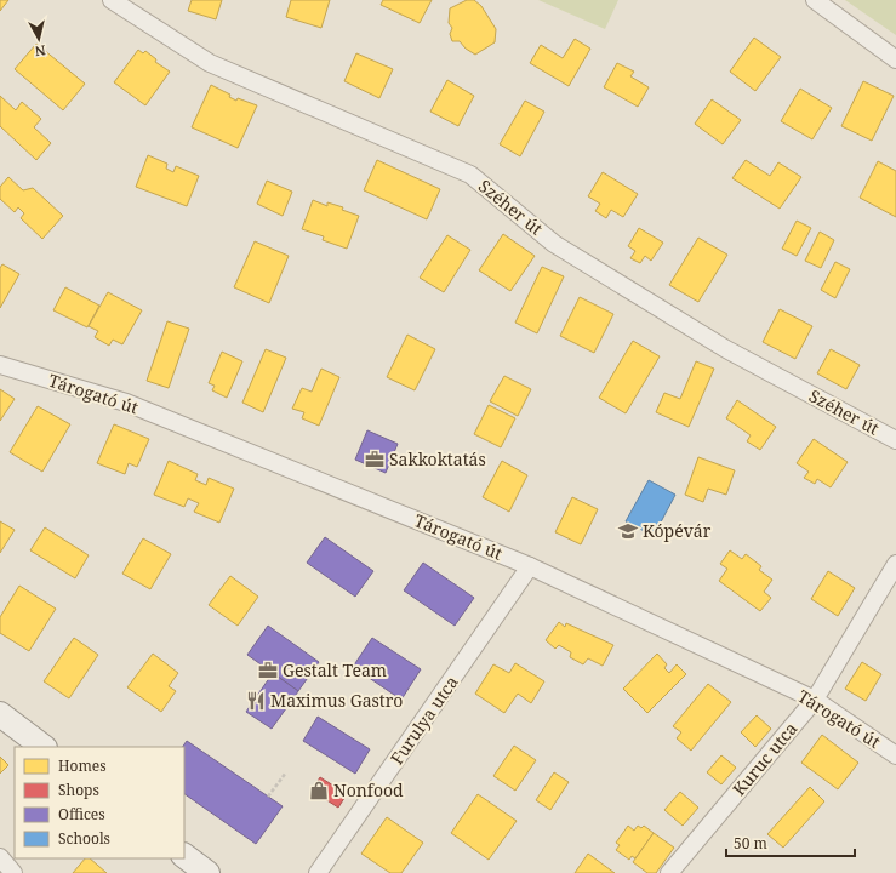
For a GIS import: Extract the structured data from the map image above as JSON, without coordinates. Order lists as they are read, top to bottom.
{
  "streets": {
    "street": [
      "Széher út",
      "Tárogató út",
      "Furulya utca",
      "Kuruc utca"
    ]
  },
  "crossings": [
    ["Tárogató út", "Furulya utca"],
    ["Tárogató út", "Kuruc utca"]
  ],
  "places": {
    "office": ["Sakkoktatás", "Gestalt Team"],
    "school or university": ["Kópévár"],
    "restaurant": ["Maximus Gastro"],
    "shop": ["Nonfood"]
  },
  "legend": [
    "Homes",
    "Shops",
    "Offices",
    "Schools"
  ],
  "scale_bar": "50 m",
  "north": "bottom"
}
